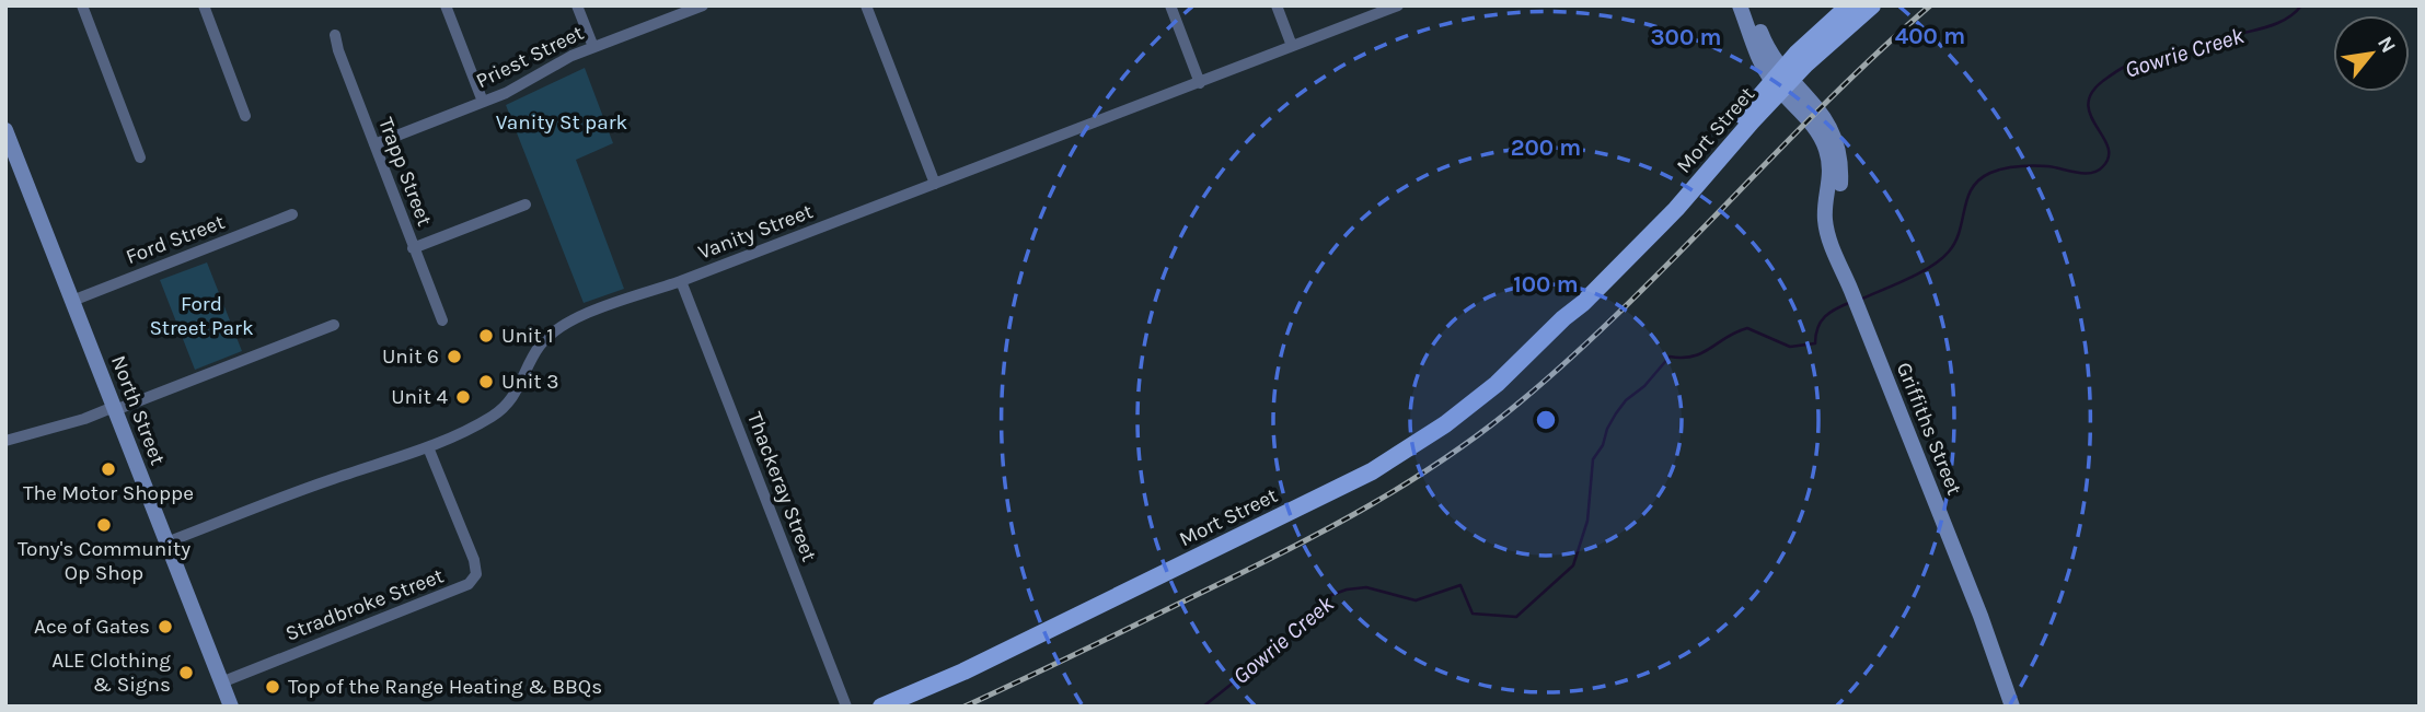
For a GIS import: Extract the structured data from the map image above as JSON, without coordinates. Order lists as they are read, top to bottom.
{
  "streets": {
    "main road": ["Mort Street"],
    "street": [
      "Priest Street",
      "Trapp Street",
      "Vanity Street",
      "Ford Street",
      "North Street",
      "Griffiths Street",
      "Thackeray Street",
      "Stradbroke Street"
    ]
  },
  "crossings": [
    ["Priest Street", "Trapp Street"],
    ["Mort Street", "Griffiths Street"],
    ["Vanity Street", "North Street"],
    ["Vanity Street", "Thackeray Street"],
    ["Vanity Street", "Stradbroke Street"],
    ["Ford Street", "North Street"],
    ["North Street", "Stradbroke Street"]
  ],
  "water": ["Gowrie Creek"],
  "parks": ["Vanity St park", "Ford Street Park"],
  "places": [
    "Unit 1",
    "Unit 6",
    "Unit 3",
    "Unit 4",
    "The Motor Shoppe",
    "Tony's Community Op Shop",
    "Ace of Gates",
    "ALE Clothing & Signs",
    "Top of the Range Heating & BBQs"
  ],
  "north": "top right",
  "rings": [
    "400 m",
    "300 m",
    "200 m",
    "100 m"
  ]
}
